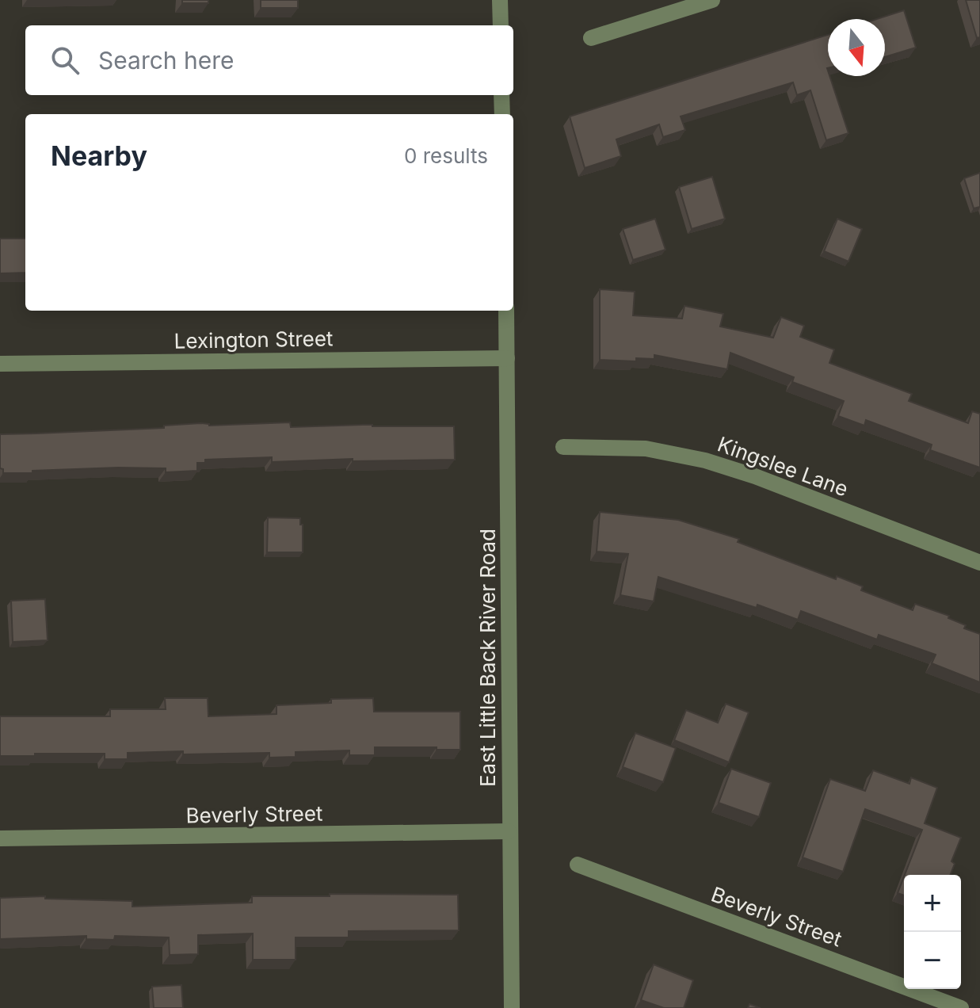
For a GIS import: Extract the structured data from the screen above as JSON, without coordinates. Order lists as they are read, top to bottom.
{
  "streets": {
    "street": [
      "Lexington Street",
      "Kingslee Lane",
      "East Little Back River Road",
      "Beverly Street"
    ]
  },
  "crossings": [
    ["Lexington Street", "East Little Back River Road"],
    ["East Little Back River Road", "Beverly Street"]
  ],
  "north": "bottom",
  "page": {
    "search": "Search here",
    "heading": ["Nearby", "0 results"],
    "map_buttons": ["+", "−"]
  }
}
